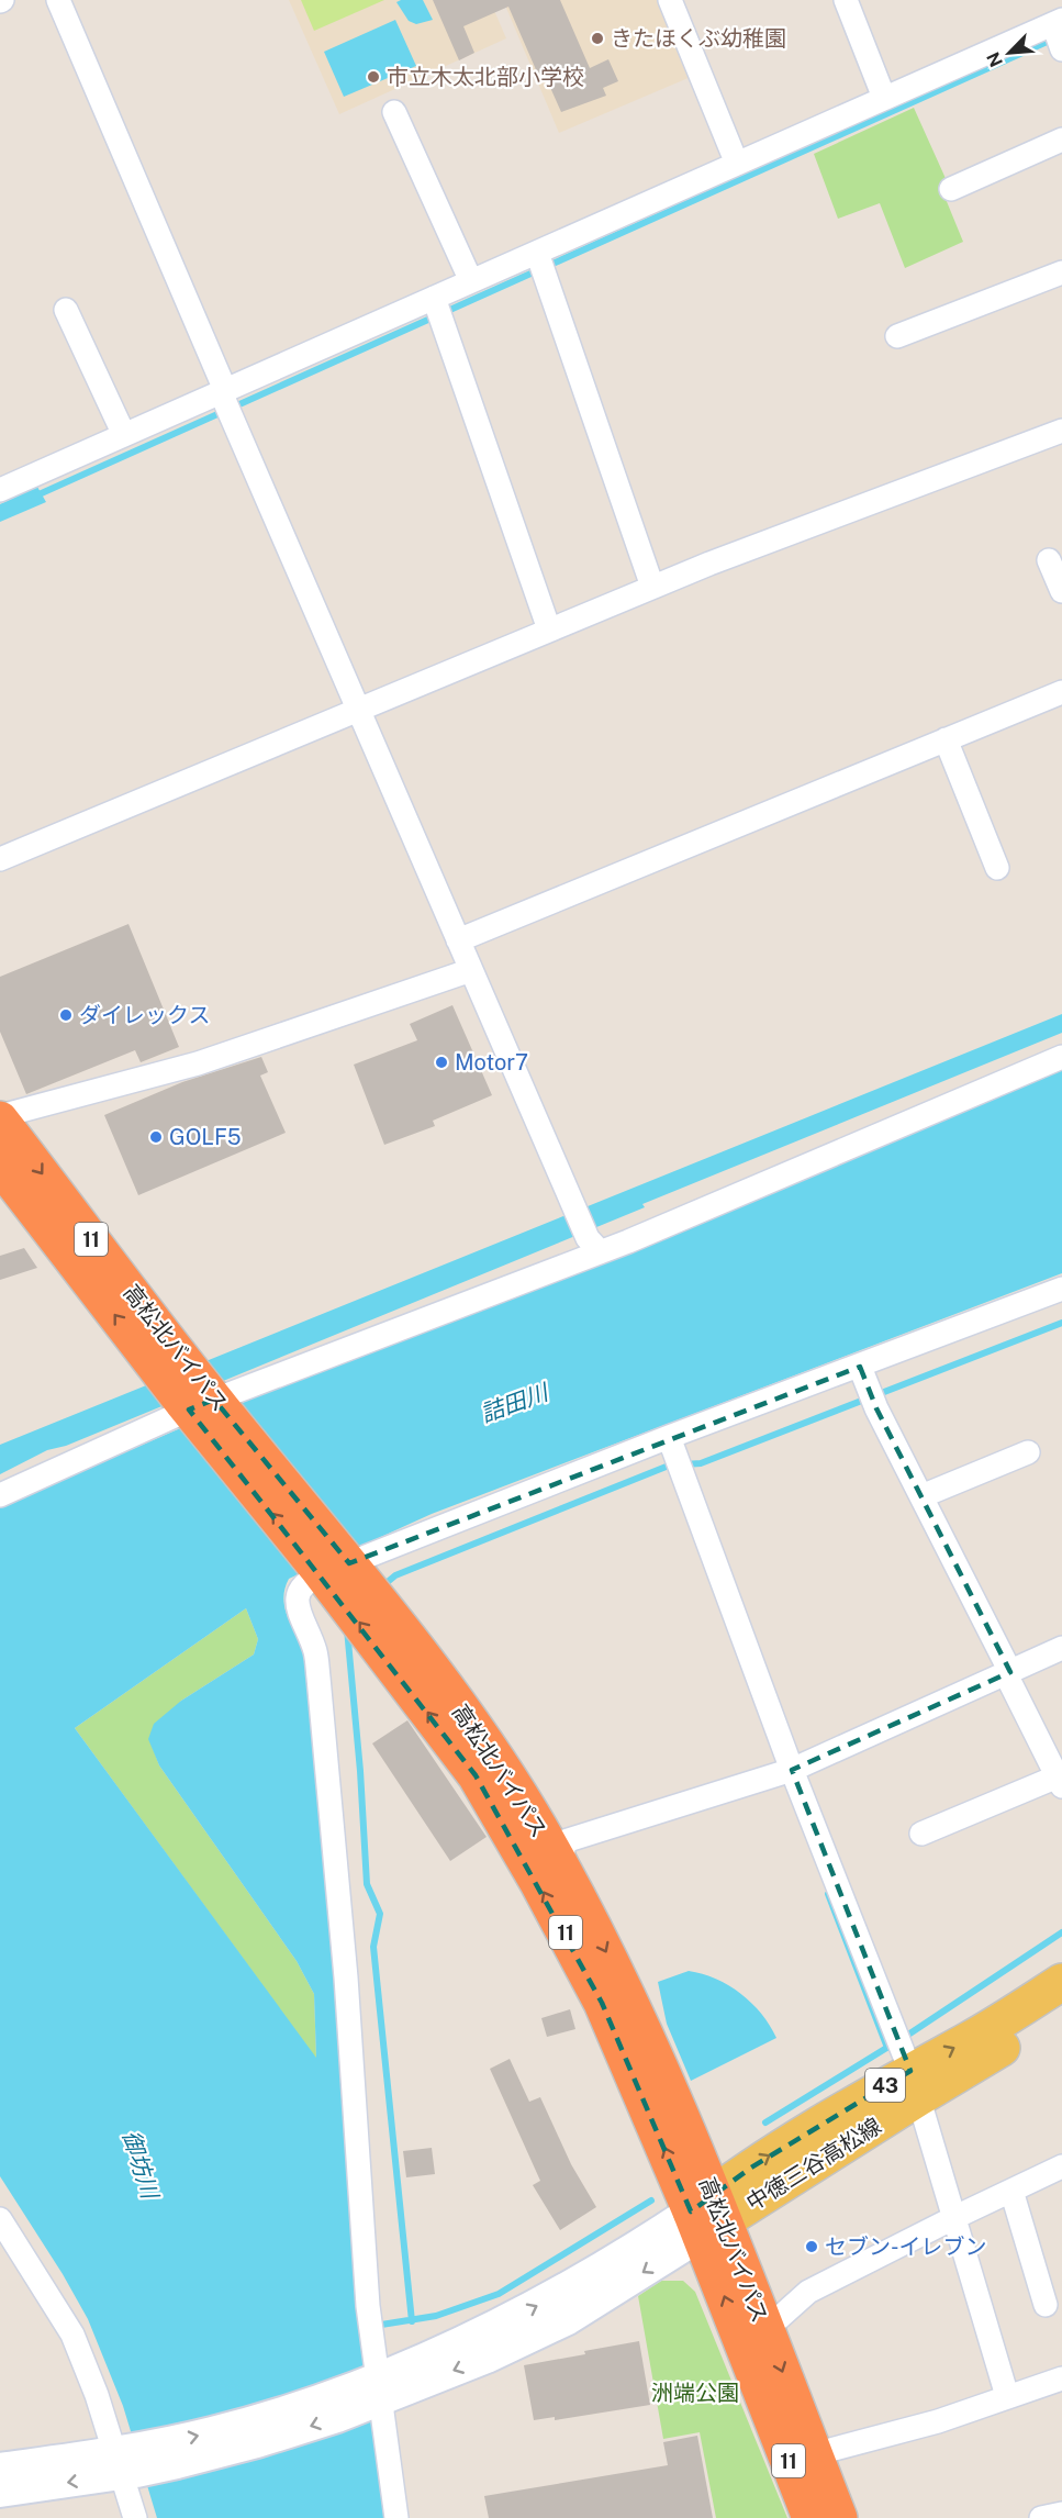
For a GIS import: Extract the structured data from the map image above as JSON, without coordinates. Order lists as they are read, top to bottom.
{
  "streets": {
    "highway": ["11", "高松北バイパス"],
    "main road": ["43", "中徳三谷高松線"]
  },
  "crossings": [
    ["高松北バイパス", "中徳三谷高松線"]
  ],
  "water": ["詰田川", "御坊川"],
  "parks": ["洲端公園"],
  "places": [
    "きたほくぶ幼稚園",
    "市立木太北部小学校",
    "ダイレックス",
    "Motor7",
    "GOLF5",
    "セブン-イレブン"
  ],
  "north": "bottom left"
}
